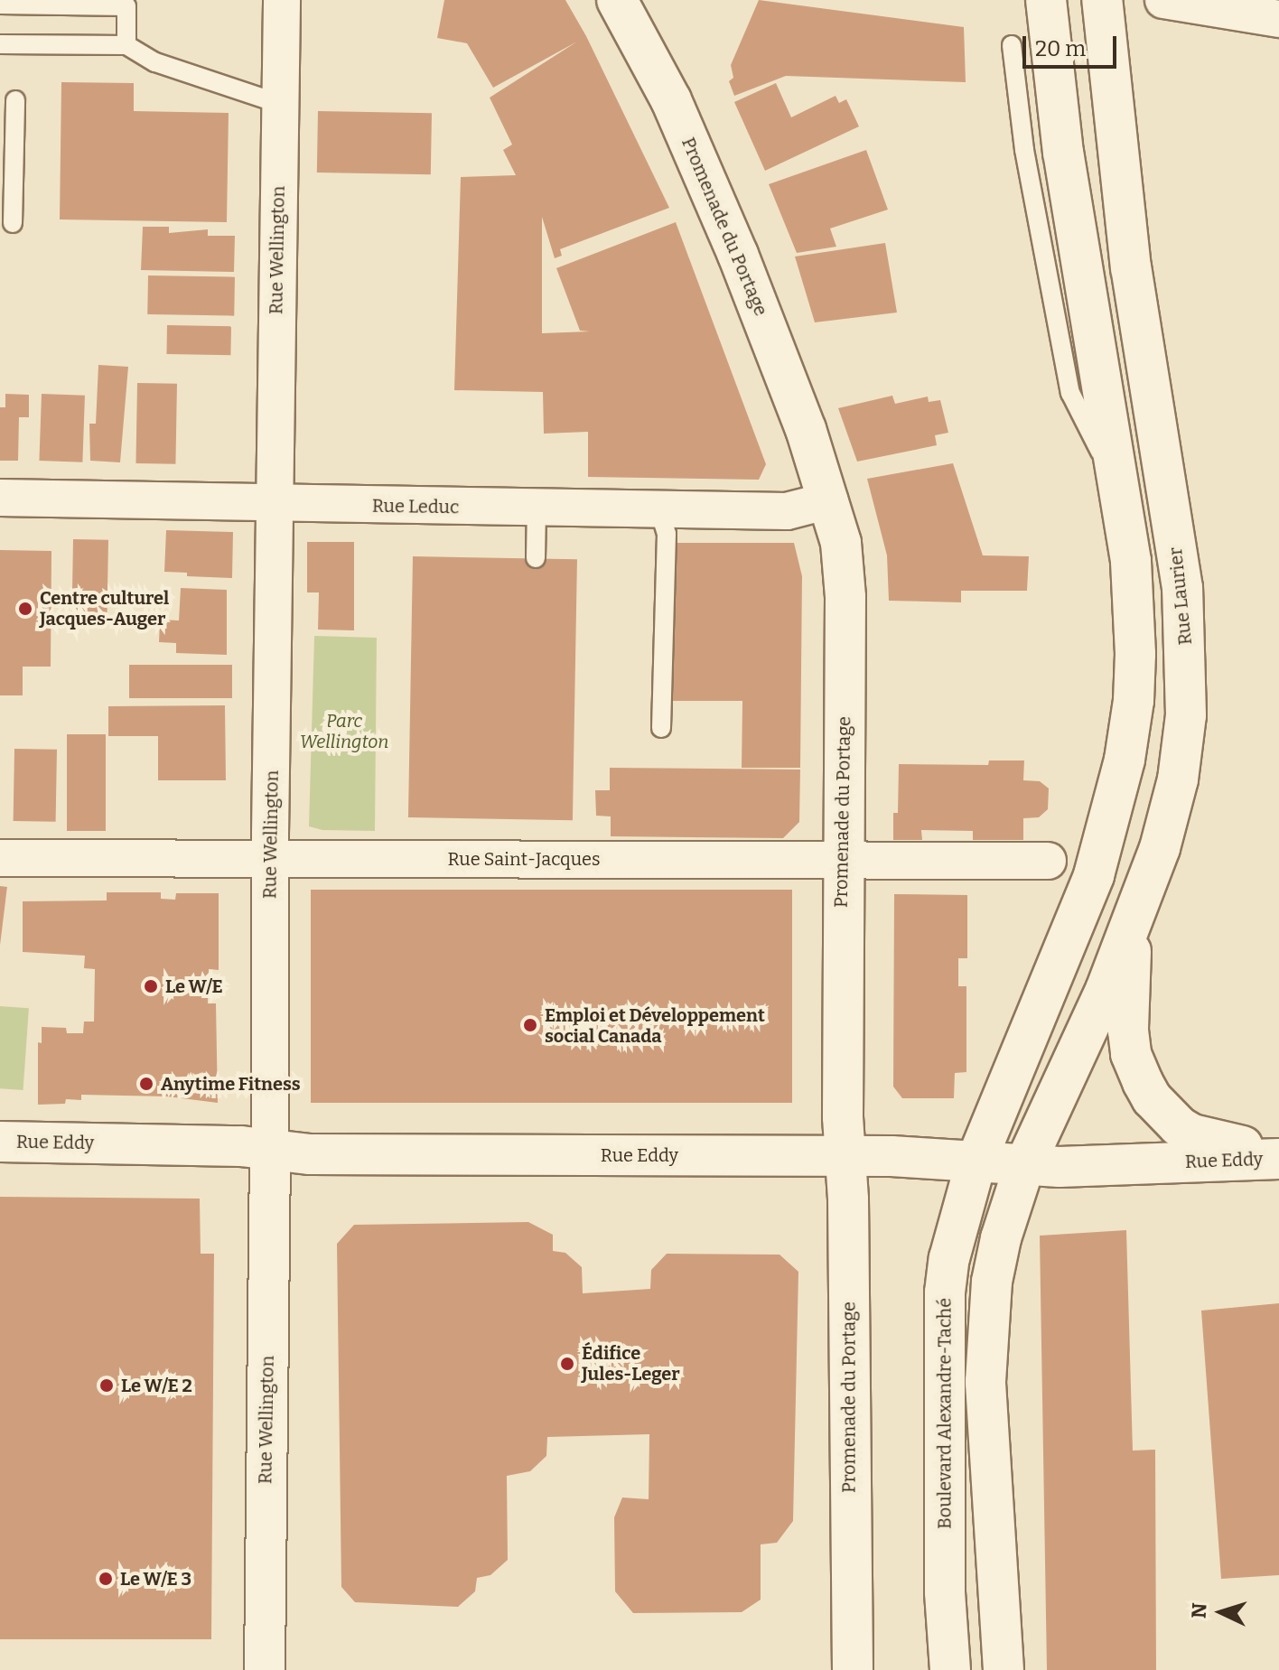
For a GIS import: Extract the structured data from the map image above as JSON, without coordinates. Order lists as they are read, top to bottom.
{
  "streets": {
    "main road": [
      "Promenade du Portage",
      "Rue Wellington",
      "Rue Laurier",
      "Rue Eddy",
      "Boulevard Alexandre-Taché"
    ],
    "street": ["Rue Leduc", "Rue Saint-Jacques"]
  },
  "crossings": [
    ["Promenade du Portage", "Rue Leduc"],
    ["Promenade du Portage", "Rue Saint-Jacques"],
    ["Promenade du Portage", "Rue Eddy"],
    ["Rue Wellington", "Rue Leduc"],
    ["Rue Wellington", "Rue Saint-Jacques"],
    ["Rue Wellington", "Rue Eddy"],
    ["Rue Laurier", "Rue Eddy"],
    ["Rue Eddy", "Boulevard Alexandre-Taché"]
  ],
  "parks": ["Parc Wellington"],
  "places": [
    "Centre culturel Jacques-Auger",
    "Le W/E",
    "Emploi et Développement social Canada",
    "Anytime Fitness",
    "Édifice Jules-Leger",
    "Le W/E 2",
    "Le W/E 3"
  ],
  "scale_bar": "20 m",
  "north": "left"
}
